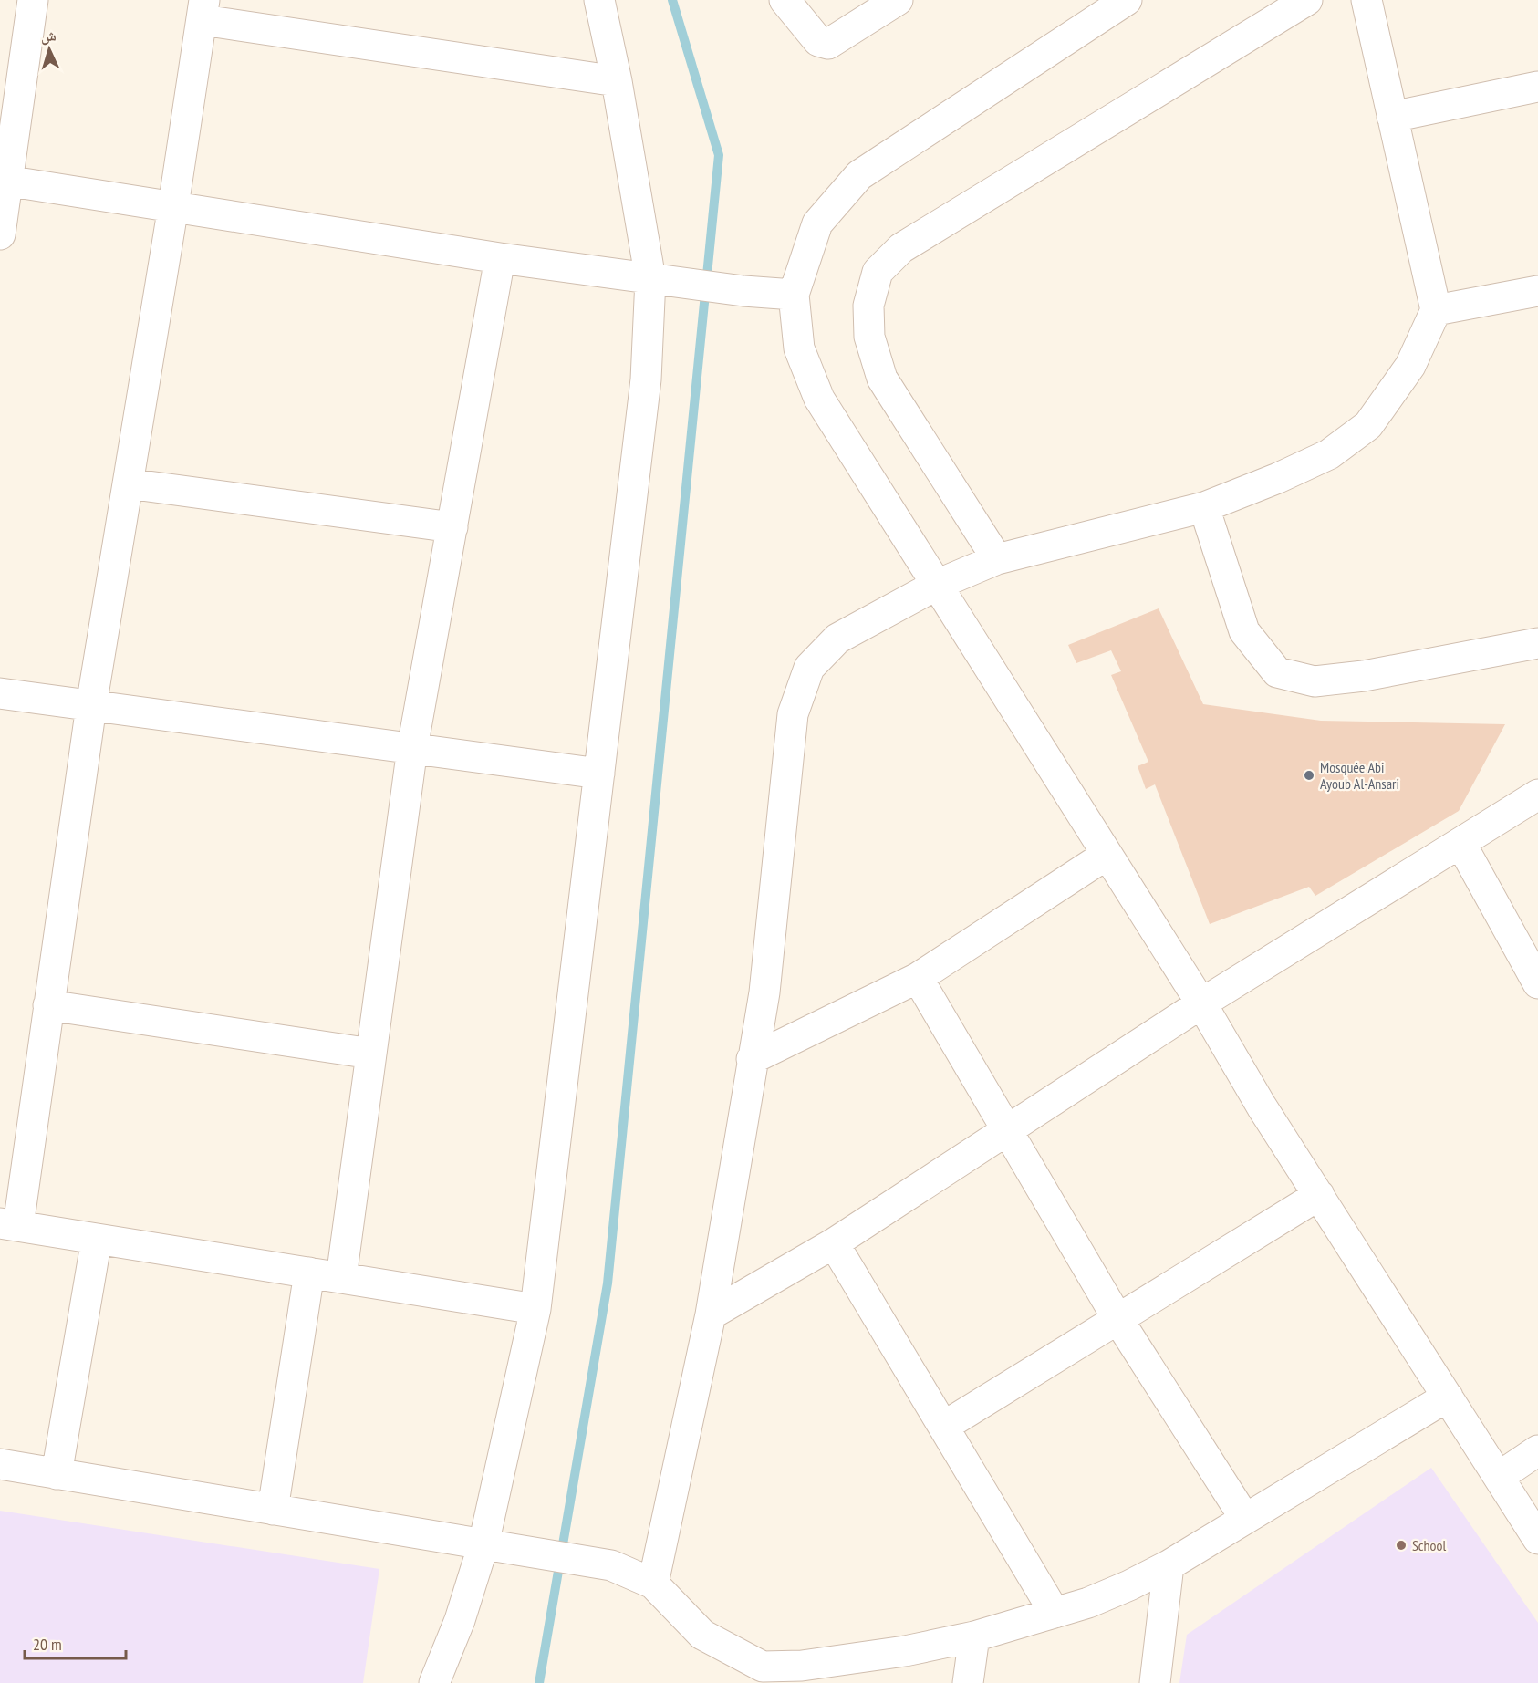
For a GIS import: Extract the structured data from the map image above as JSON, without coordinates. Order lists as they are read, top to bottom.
{
  "places": ["Mosquée Abi Ayoub Al-Ansari", "School"],
  "scale_bar": "20 m",
  "north": "top"
}
